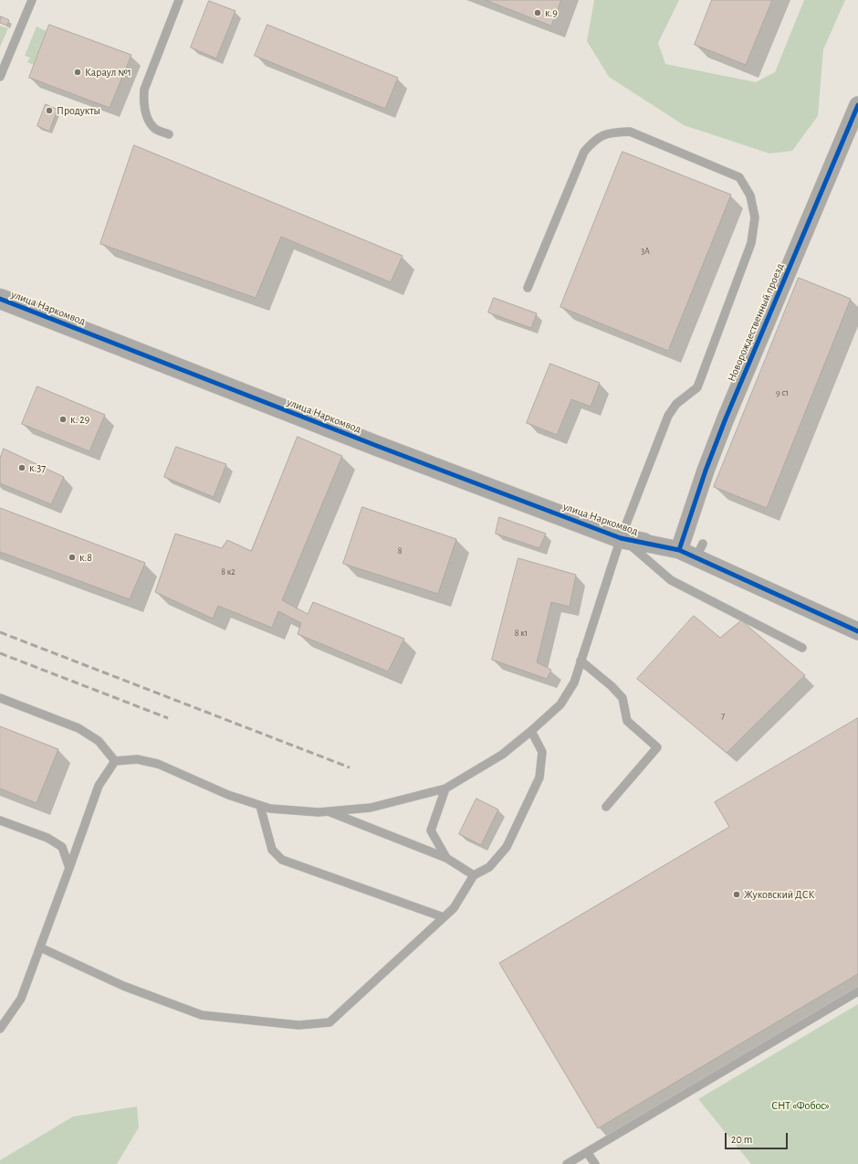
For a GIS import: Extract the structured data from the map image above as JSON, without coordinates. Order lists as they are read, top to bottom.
{
  "streets": {
    "street": ["улица Наркомвод", "Новорождественный проезд"]
  },
  "parks": ["СНТ «Фобос»"],
  "places": [
    "к.9",
    "Караул №1",
    "Продукты",
    "к. 29",
    "к.37",
    "к.8",
    "Жуковский ДСК"
  ],
  "house_numbers": [
    "3А",
    "9 с1",
    "8",
    "8 к2",
    "8 к1",
    "7"
  ],
  "scale_bar": "20 m"
}
